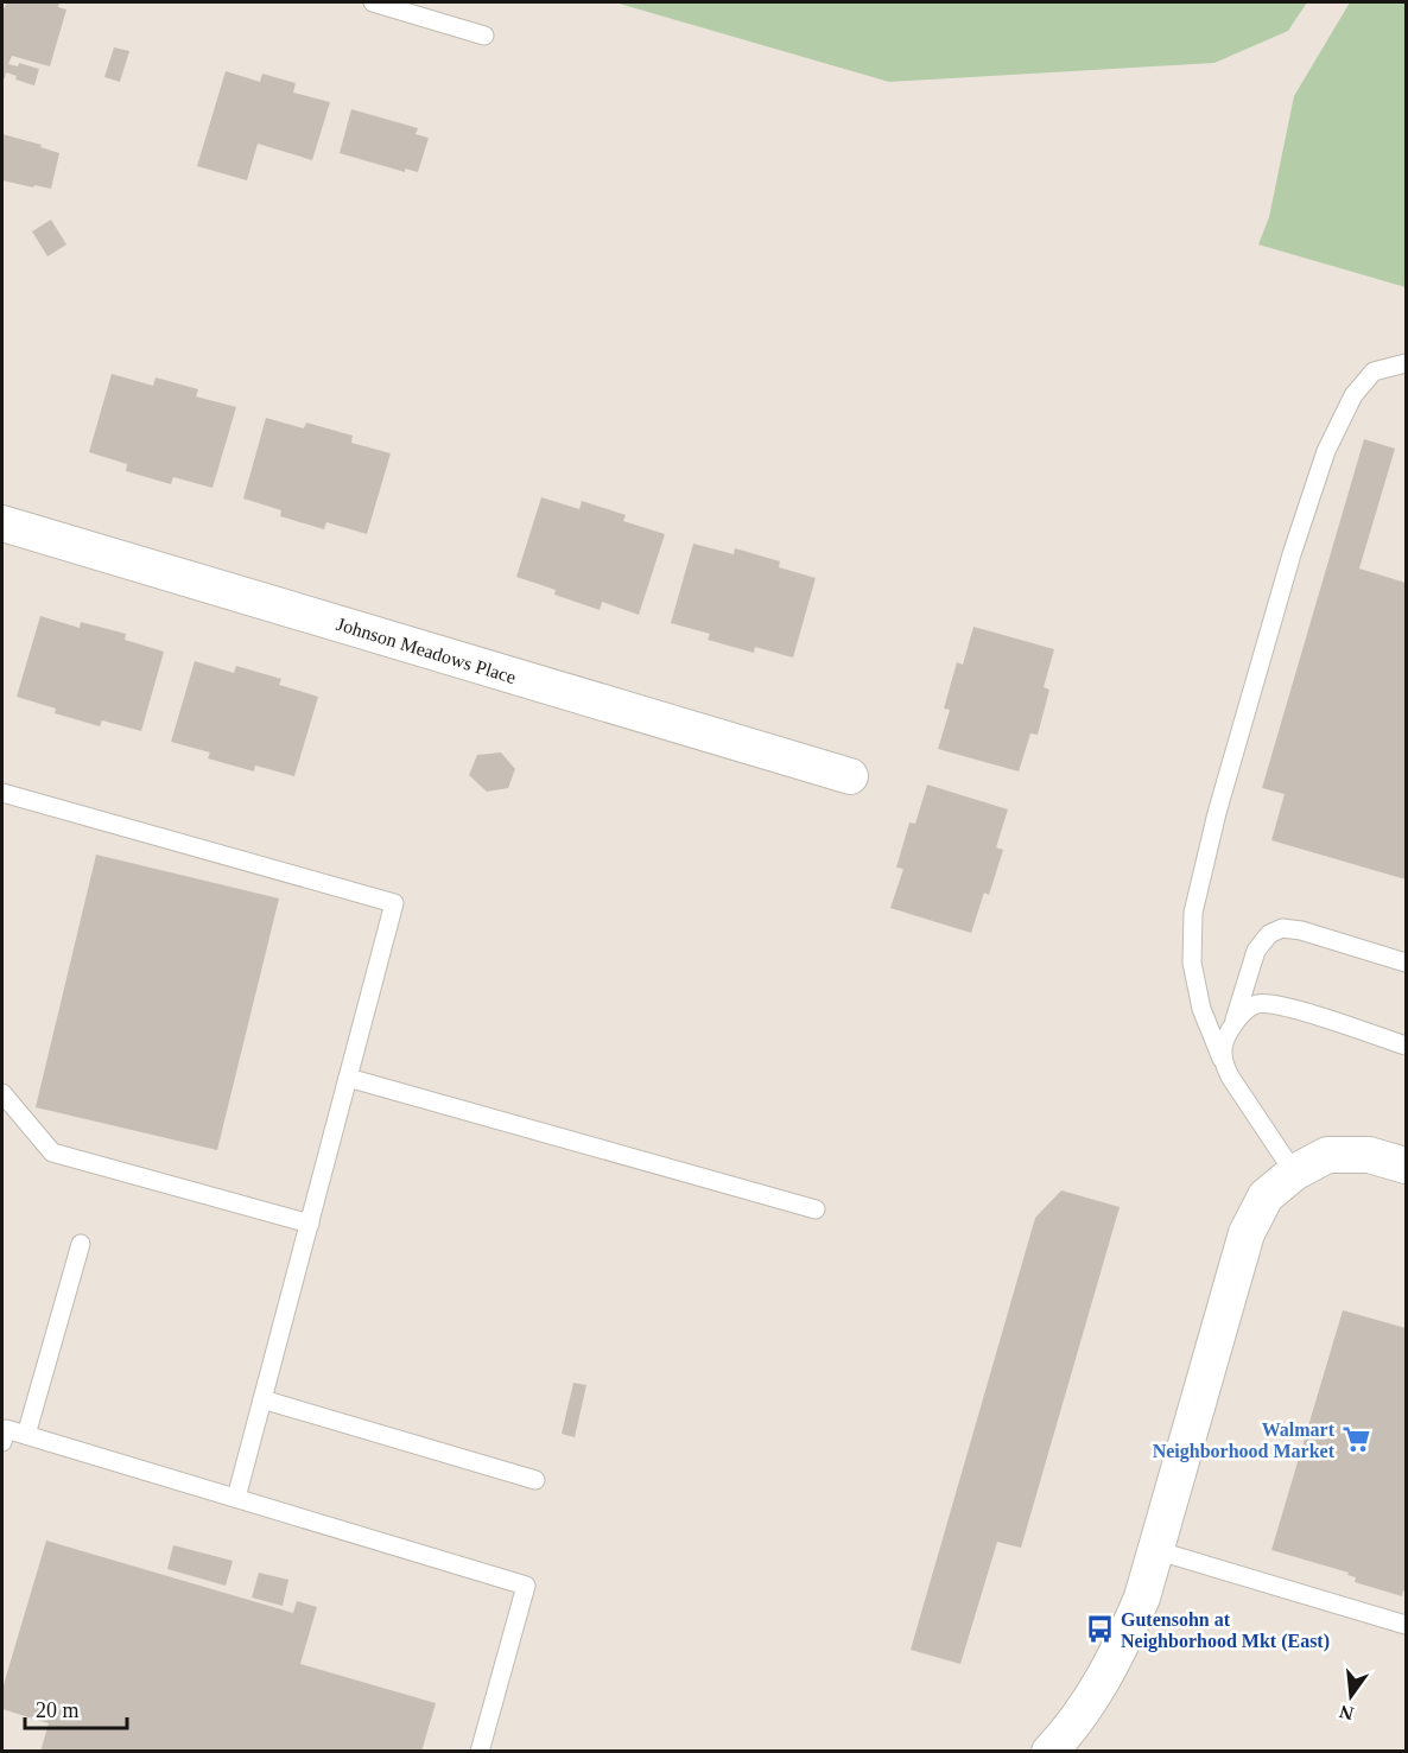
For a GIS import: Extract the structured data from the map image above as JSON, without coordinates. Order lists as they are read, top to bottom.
{
  "streets": {
    "street": ["Johnson Meadows Place"]
  },
  "places": {
    "supermarket": ["Walmart Neighborhood Market"],
    "bus stop": ["Gutensohn at Neighborhood Mkt (East)"]
  },
  "scale_bar": "20 m",
  "north": "bottom"
}
